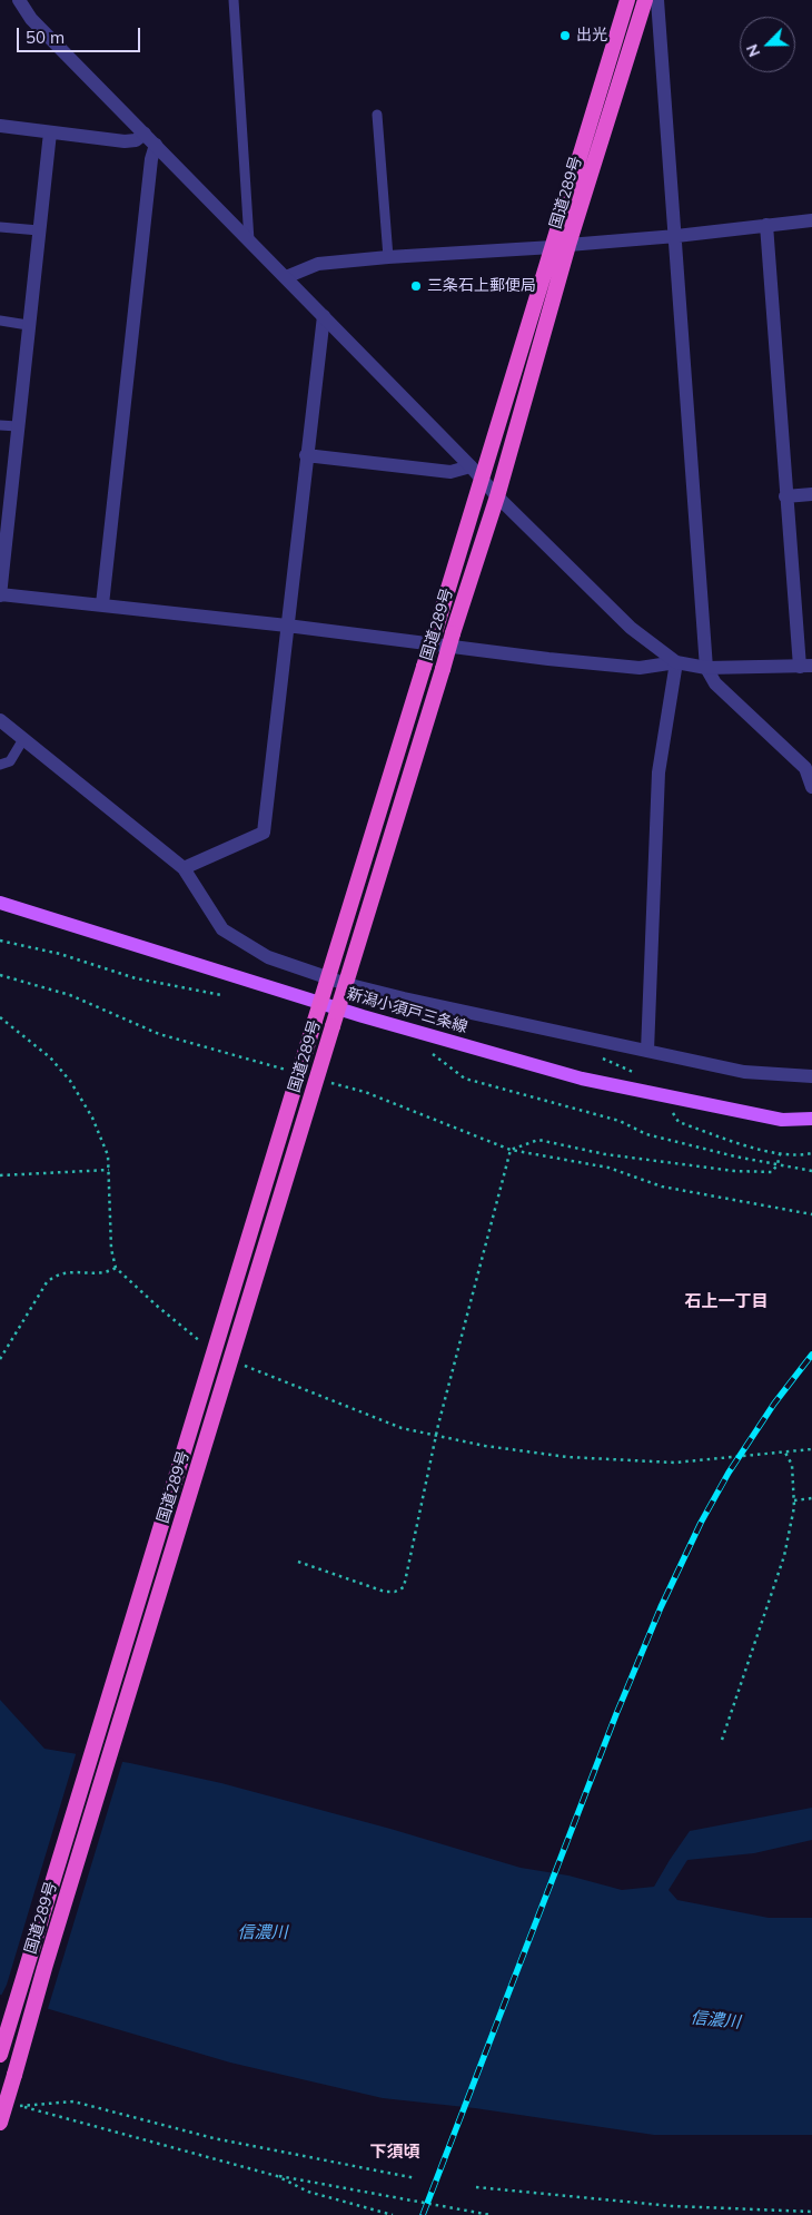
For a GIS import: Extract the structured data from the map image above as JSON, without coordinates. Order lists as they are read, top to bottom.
{
  "streets": {
    "highway": ["国道289号"],
    "main road": ["新潟小須戸三条線"]
  },
  "crossings": [
    ["国道289号", "新潟小須戸三条線"]
  ],
  "districts": ["石上一丁目", "下須頃"],
  "water": ["信濃川"],
  "places": ["出光", "三条石上郵便局"],
  "scale_bar": "50 m",
  "north": "bottom left"
}
